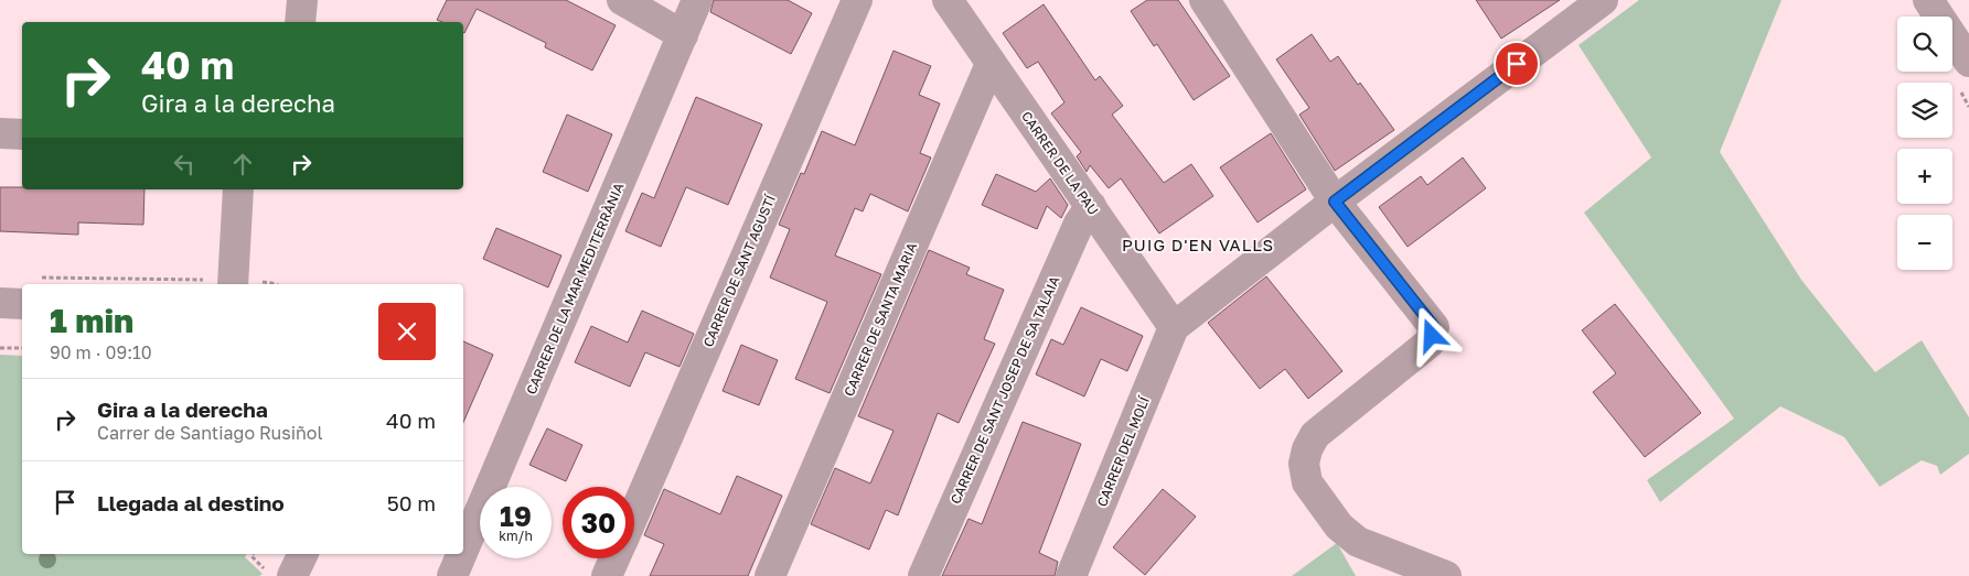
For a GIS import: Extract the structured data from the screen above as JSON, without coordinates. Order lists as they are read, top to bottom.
{
  "streets": {
    "street": [
      "CARRER DE LA PAU",
      "CARRER DE SANT AGUSTÍ",
      "CARRER DE LA MAR MEDITERRÀNIA",
      "CARRER DE SANTA MARIA",
      "CARRER DE SANT JOSEP DE SA TALAIA",
      "CARRER DEL MOLÍ"
    ]
  },
  "crossings": [
    ["CARRER DE LA PAU", "CARRER DE SANTA MARIA"],
    ["CARRER DE LA PAU", "CARRER DE SANT JOSEP DE SA TALAIA"],
    ["CARRER DE LA PAU", "CARRER DEL MOLÍ"]
  ],
  "districts": ["PUIG D'EN VALLS"],
  "page": {
    "map_buttons": ["+", "−"],
    "turn": ["40 m", "Gira a la derecha"],
    "heading": ["1 min", "90 m · 09:10"],
    "list": [
      {
        "name": "Gira a la derecha",
        "note": "Carrer de Santiago Rusiñol",
        "value": "40 m"
      },
      {
        "name": "Llegada al destino",
        "value": "50 m"
      }
    ],
    "speed": "19 km/h",
    "limit": "30"
  }
}
